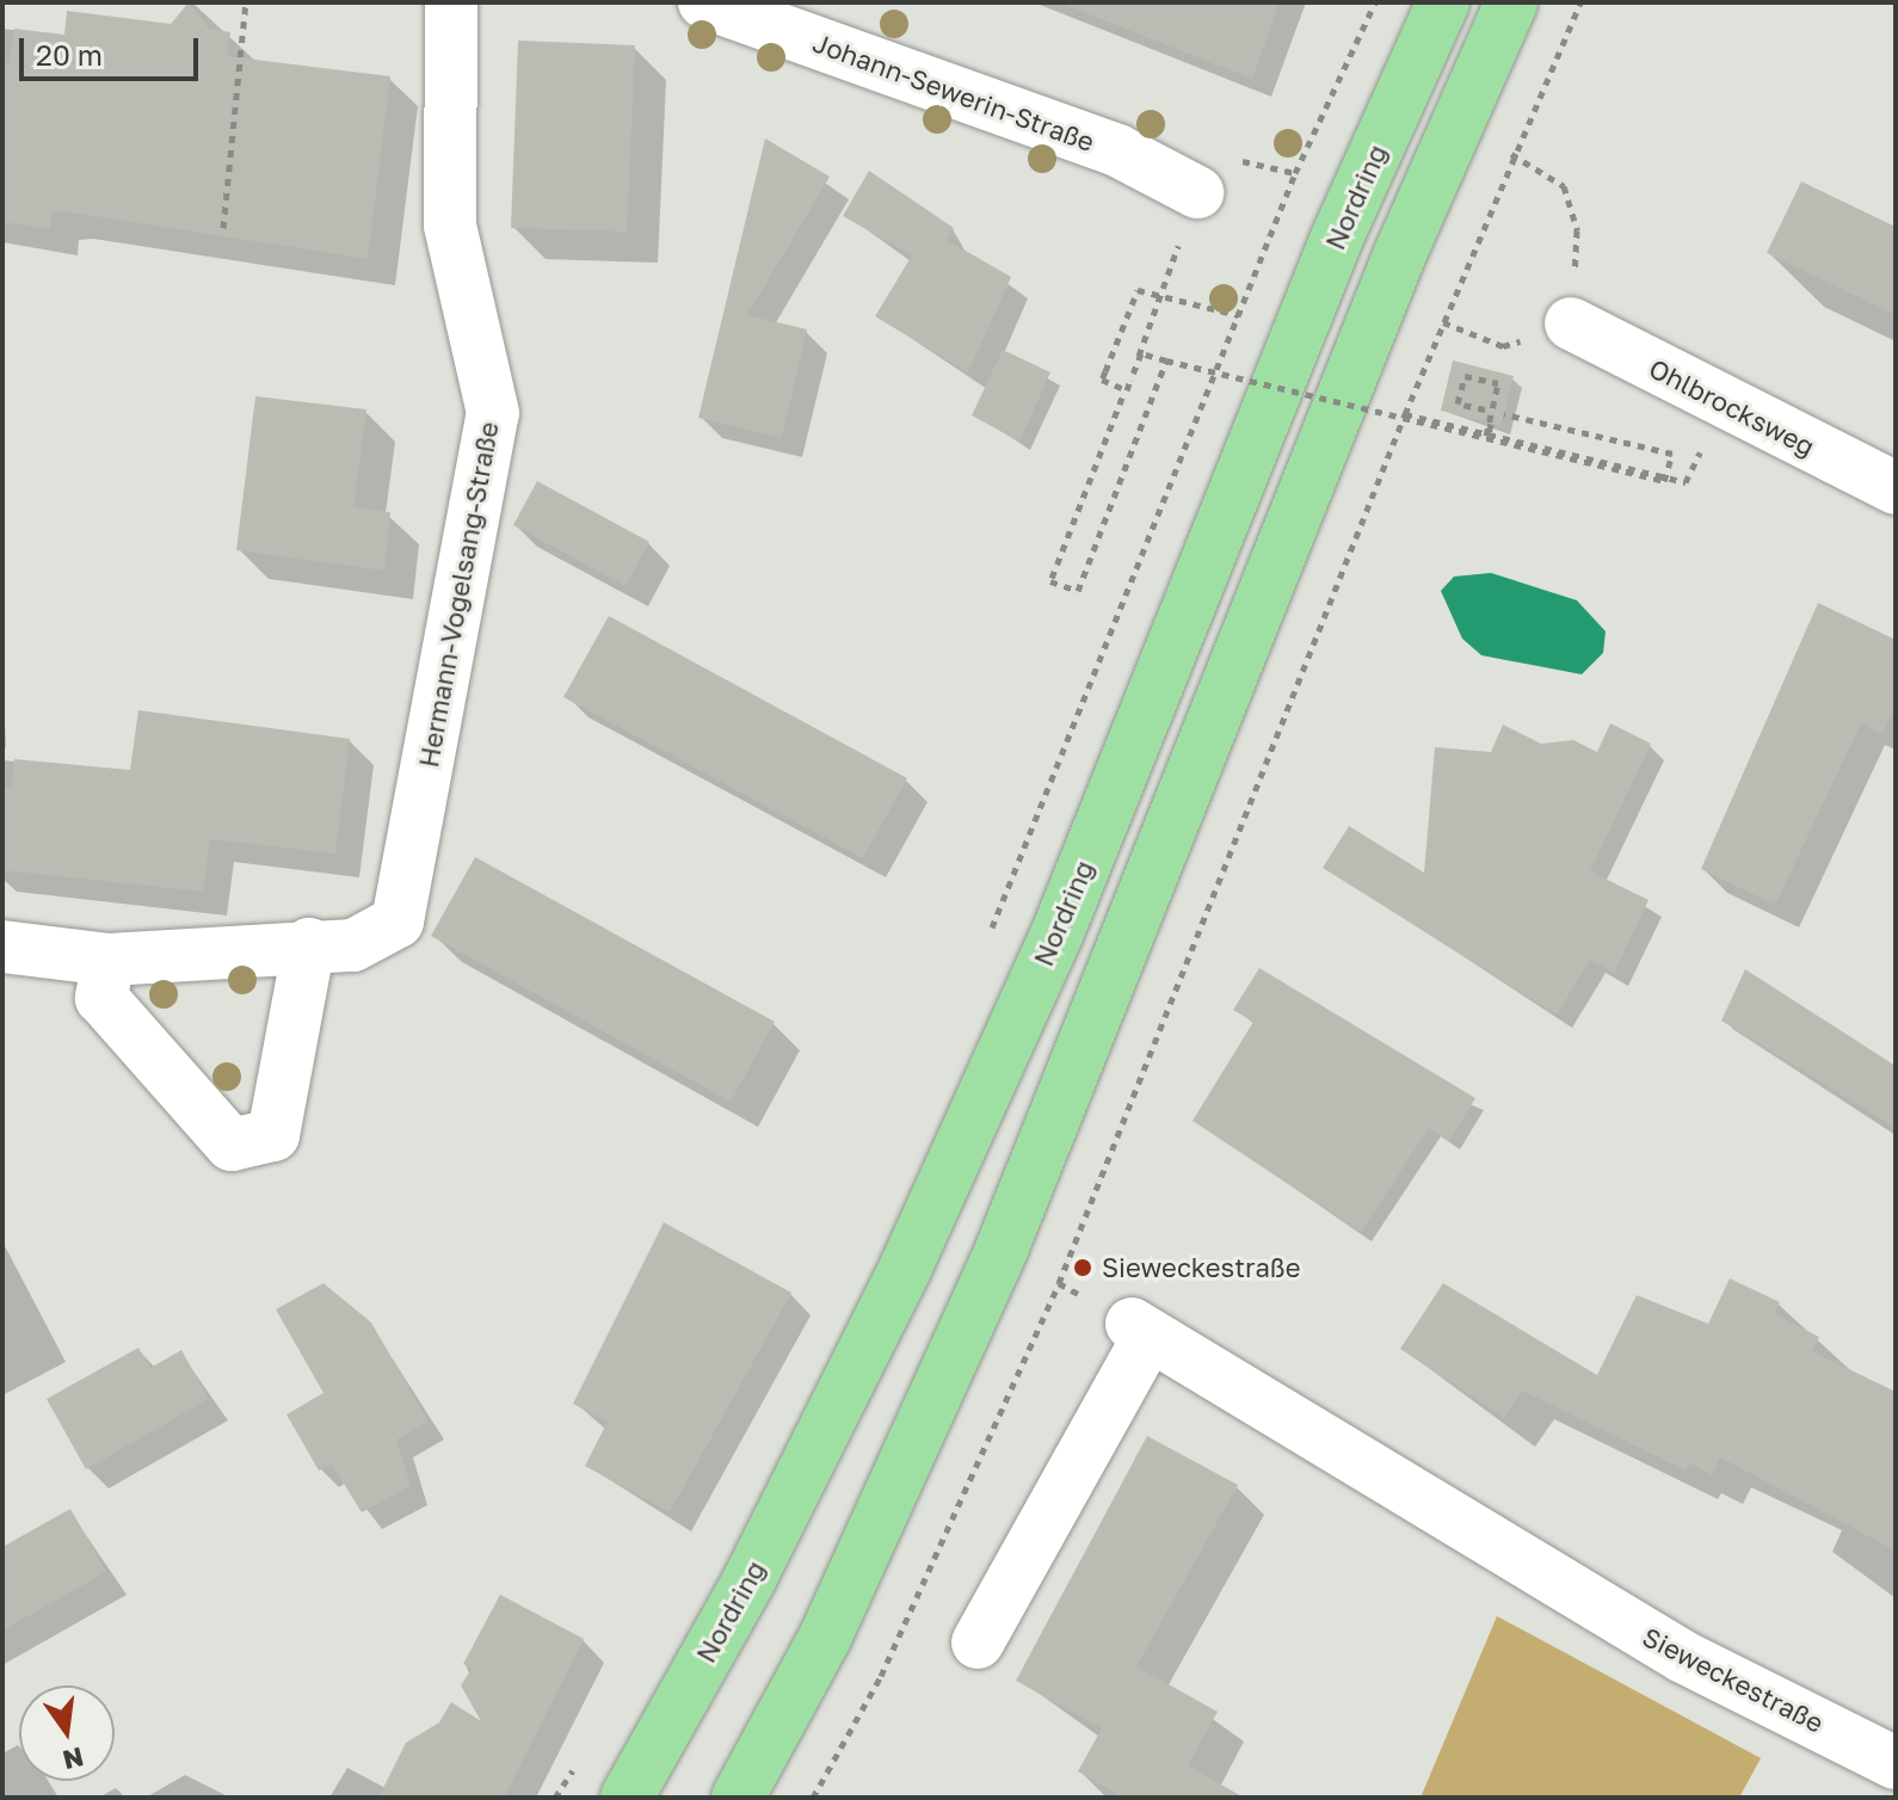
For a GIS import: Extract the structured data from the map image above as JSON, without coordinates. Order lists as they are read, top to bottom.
{
  "streets": {
    "main road": ["Nordring"],
    "street": [
      "Johann-Sewerin-Straße",
      "Ohlbrocksweg",
      "Hermann-Vogelsang-Straße",
      "Sieweckestraße"
    ]
  },
  "places": ["Sieweckestraße"],
  "scale_bar": "20 m",
  "north": "bottom"
}
